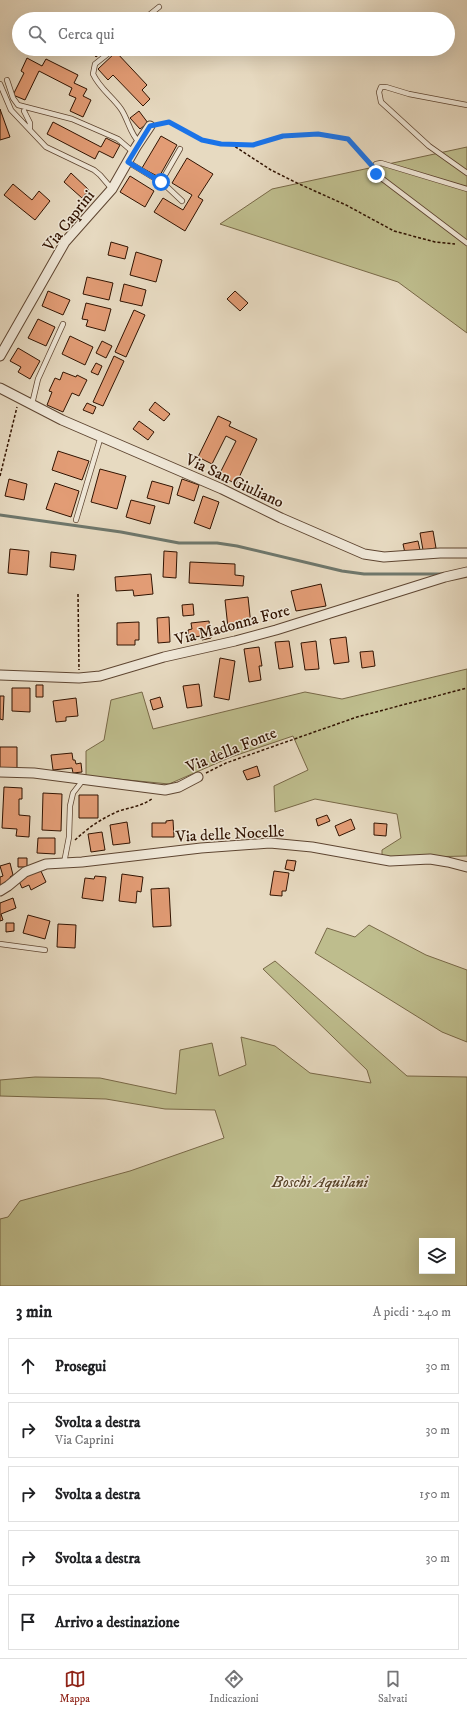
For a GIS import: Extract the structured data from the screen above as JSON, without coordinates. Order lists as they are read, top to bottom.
{
  "streets": {
    "street": [
      "Via Caprini",
      "Via San Giuliano",
      "Via Madonna Fore",
      "Via della Fonte",
      "Via delle Nocelle"
    ]
  },
  "parks": ["Boschi Aquilani"],
  "page": {
    "search": "Cerca qui",
    "heading": ["3 min", "A piedi · 240 m"],
    "list": [
      ["Prosegui", "30 m"],
      ["Svolta a destra", "Via Caprini", "30 m"],
      ["Svolta a destra", "150 m"],
      ["Svolta a destra", "30 m"],
      "Arrivo a destinazione"
    ],
    "nav": ["Mappa", "Indicazioni", "Salvati"]
  }
}
